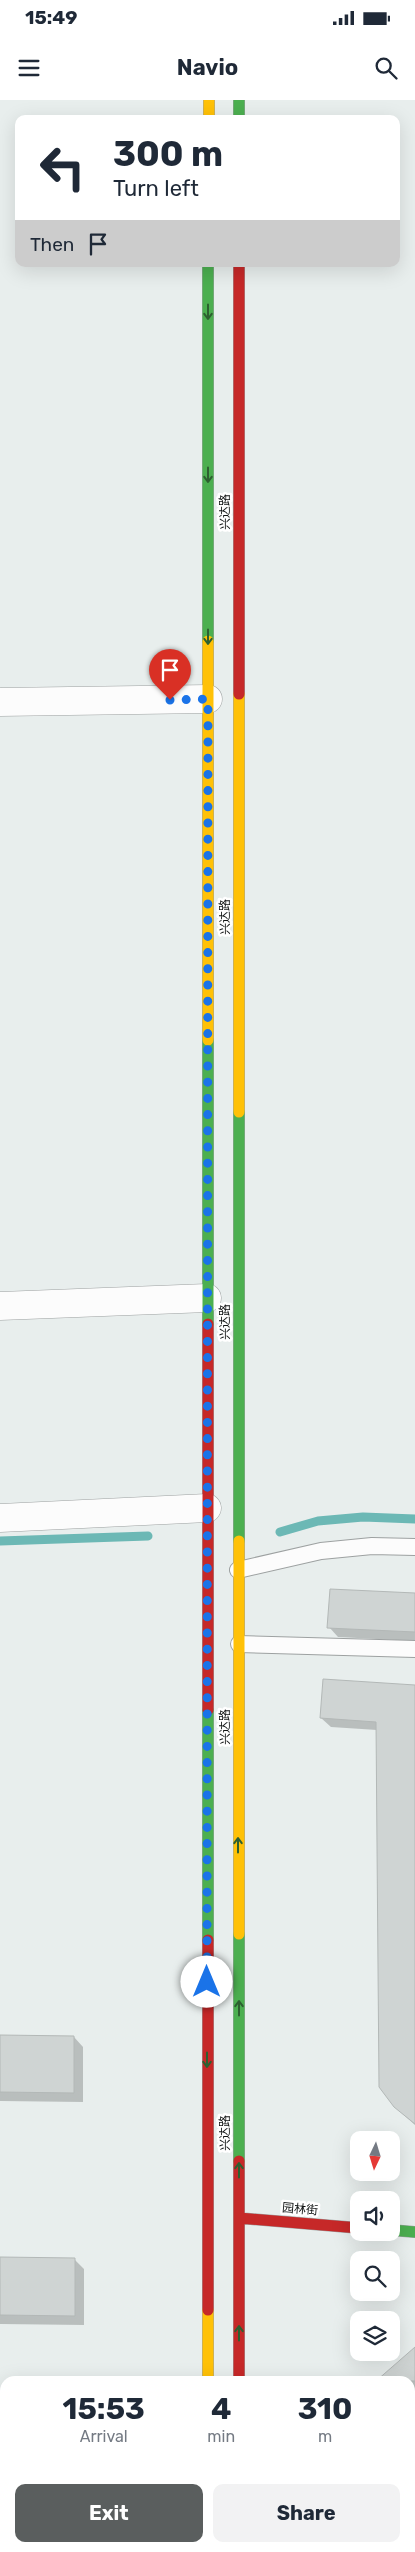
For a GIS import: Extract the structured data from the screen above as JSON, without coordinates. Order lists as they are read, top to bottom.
{
  "streets": {
    "main road": ["兴达路", "园林街"]
  },
  "crossings": [
    ["兴达路", "园林街"]
  ],
  "north": "bottom",
  "page": {
    "status": "15:49",
    "header": "Navio",
    "turn": ["300 m", "Turn left"],
    "then": "Then",
    "eta": [
      "15:53",
      "Arrival",
      "4",
      "min",
      "310",
      "m"
    ],
    "buttons": ["Exit", "Share"]
  }
}
